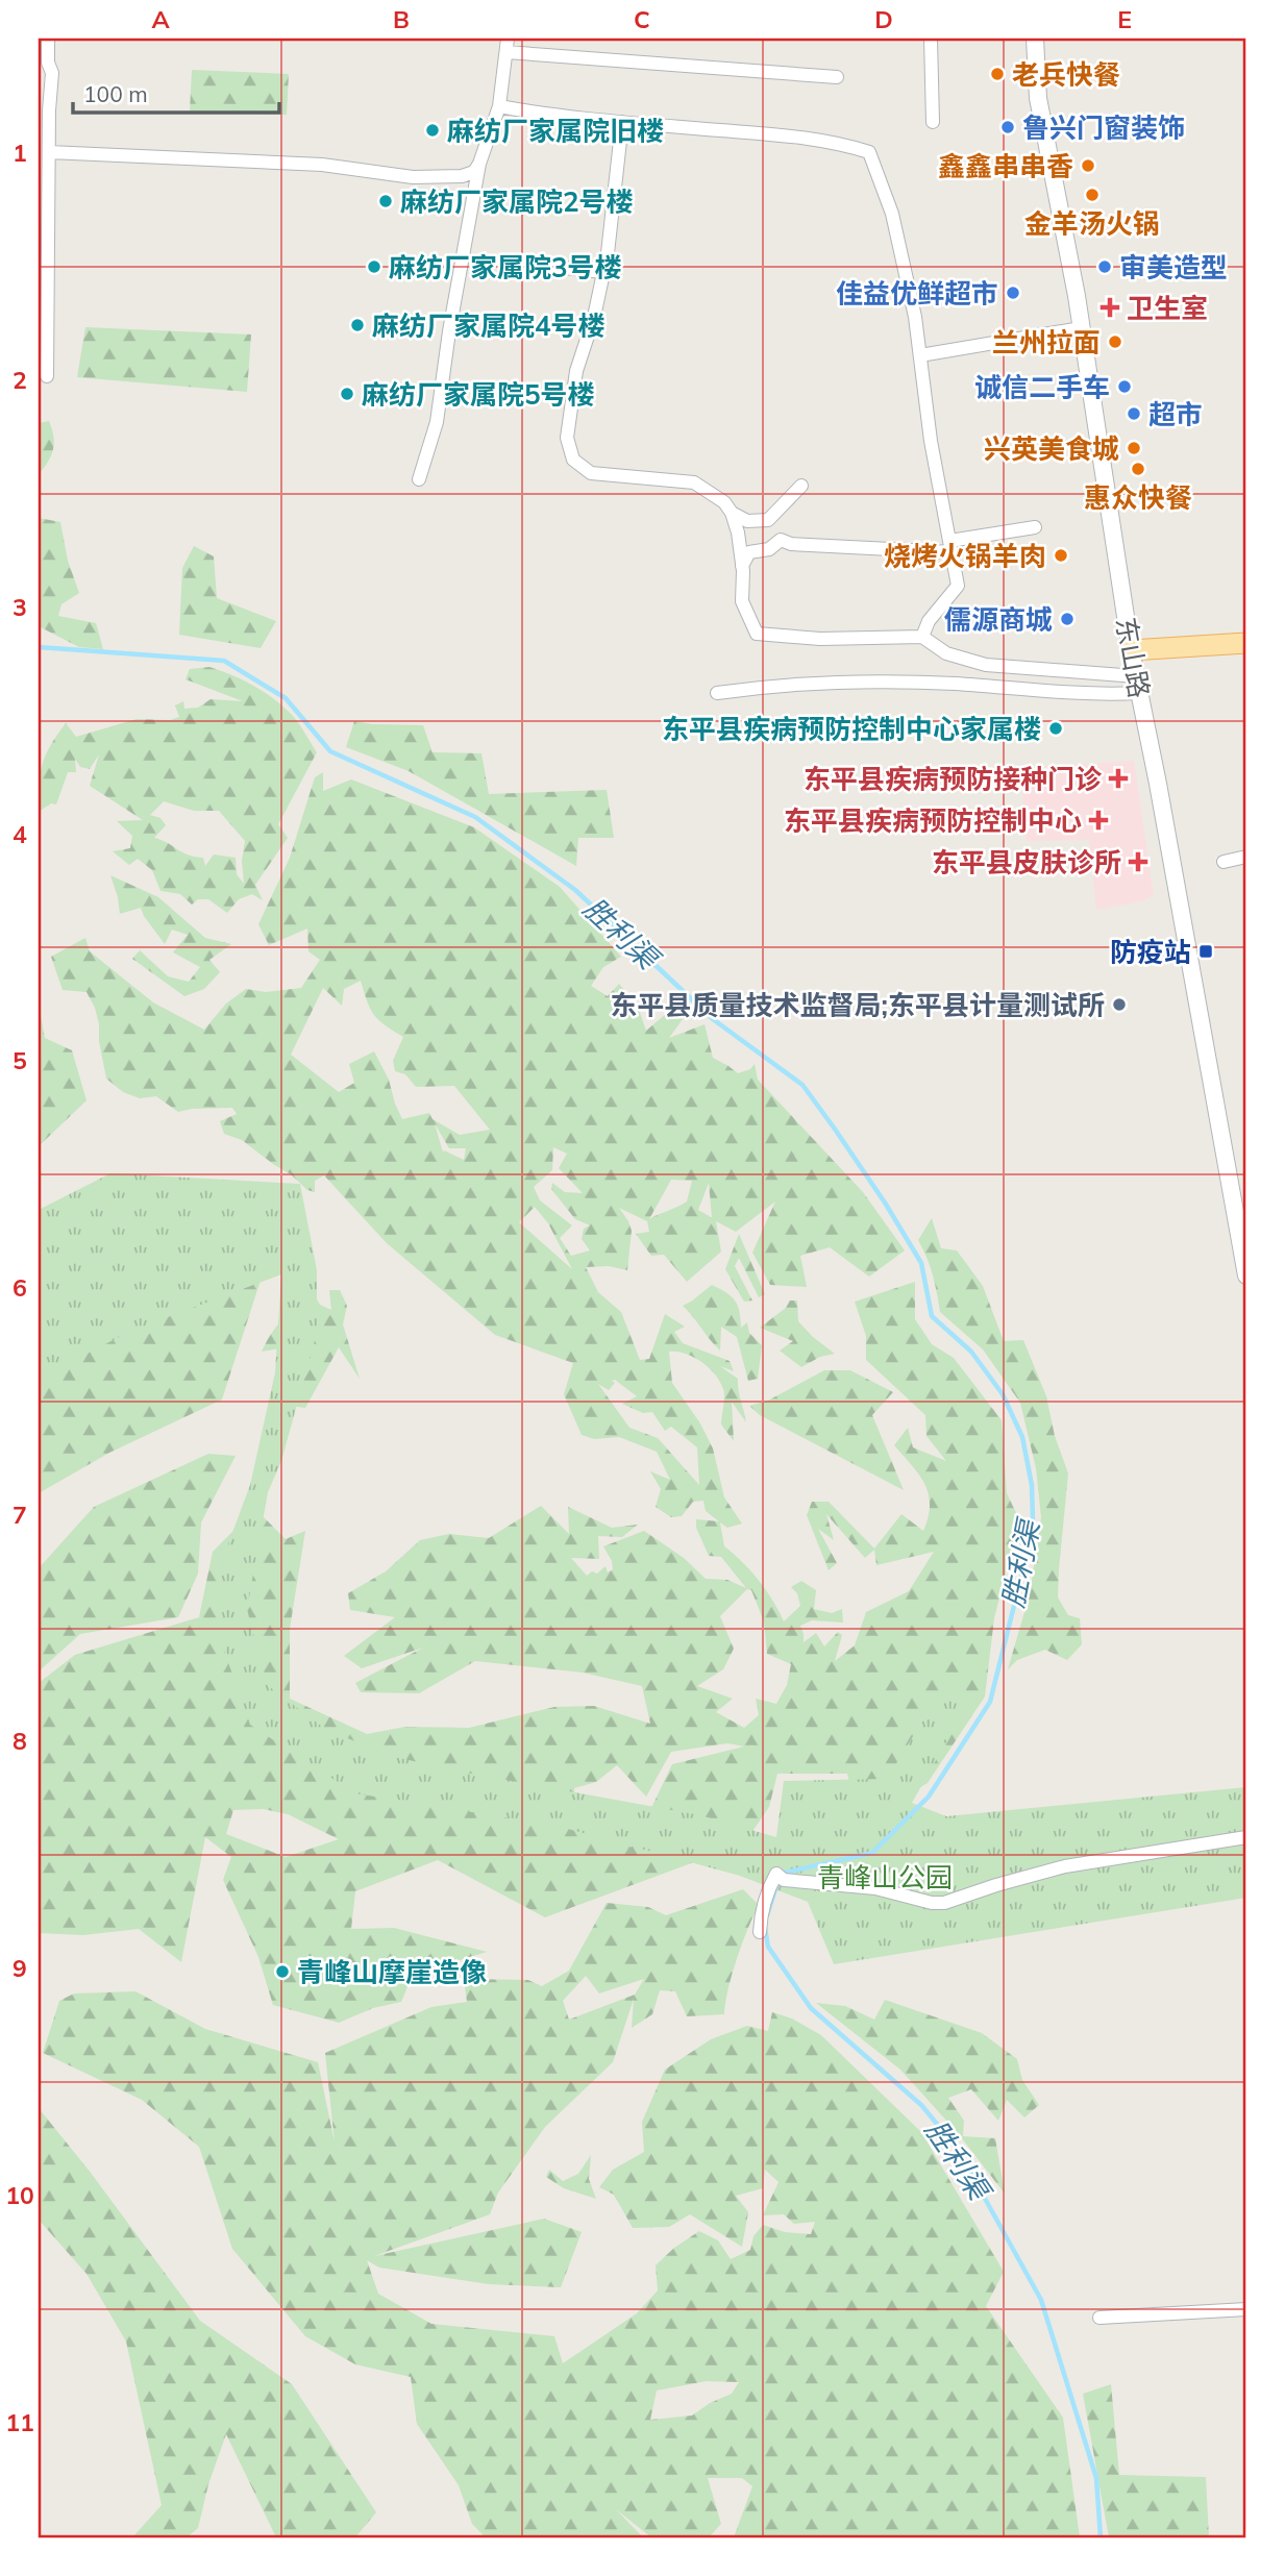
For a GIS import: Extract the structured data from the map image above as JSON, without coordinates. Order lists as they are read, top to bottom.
{
  "streets": {
    "street": ["东山路"]
  },
  "water": ["胜利渠"],
  "parks": ["青峰山公园"],
  "places": {
    "other": [
      "老兵快餐",
      "鲁兴门窗装饰",
      "麻纺厂家属院旧楼",
      "鑫鑫串串香",
      "金羊汤火锅",
      "麻纺厂家属院2号楼",
      "麻纺厂家属院3号楼",
      "审美造型",
      "佳益优鲜超市",
      "麻纺厂家属院4号楼",
      "兰州拉面",
      "诚信二手车",
      "麻纺厂家属院5号楼",
      "超市",
      "兴英美食城",
      "惠众快餐",
      "烧烤火锅羊肉",
      "儒源商城",
      "东平县疾病预防控制中心家属楼",
      "东平县质量技术监督局;东平县计量测试所",
      "青峰山摩崖造像"
    ],
    "health": [
      "卫生室",
      "东平县疾病预防接种门诊",
      "东平县疾病预防控制中心",
      "东平县皮肤诊所"
    ],
    "transit": ["防疫站"]
  },
  "scale_bar": "100 m",
  "grid": {
    "columns": [
      "A",
      "B",
      "C",
      "D",
      "E"
    ],
    "rows": [
      "1",
      "2",
      "3",
      "4",
      "5",
      "6",
      "7",
      "8",
      "9",
      "10",
      "11"
    ]
  }
}
